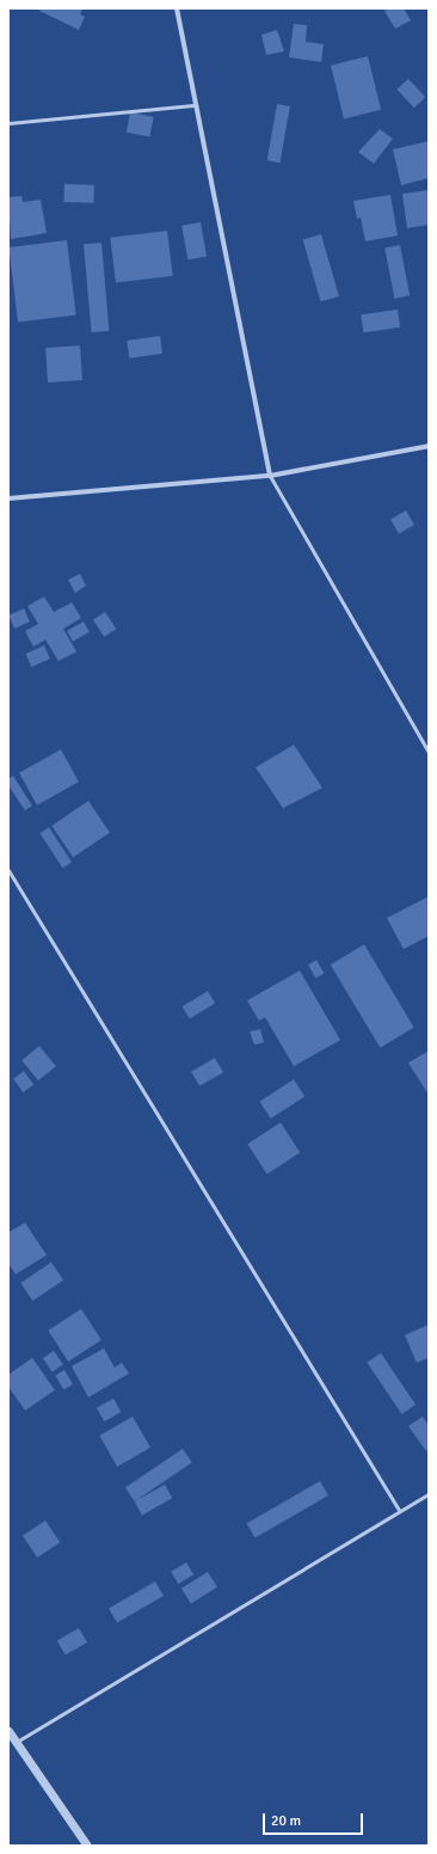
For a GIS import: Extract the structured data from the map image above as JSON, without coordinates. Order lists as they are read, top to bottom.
{
  "scale_bar": "20 m"
}
